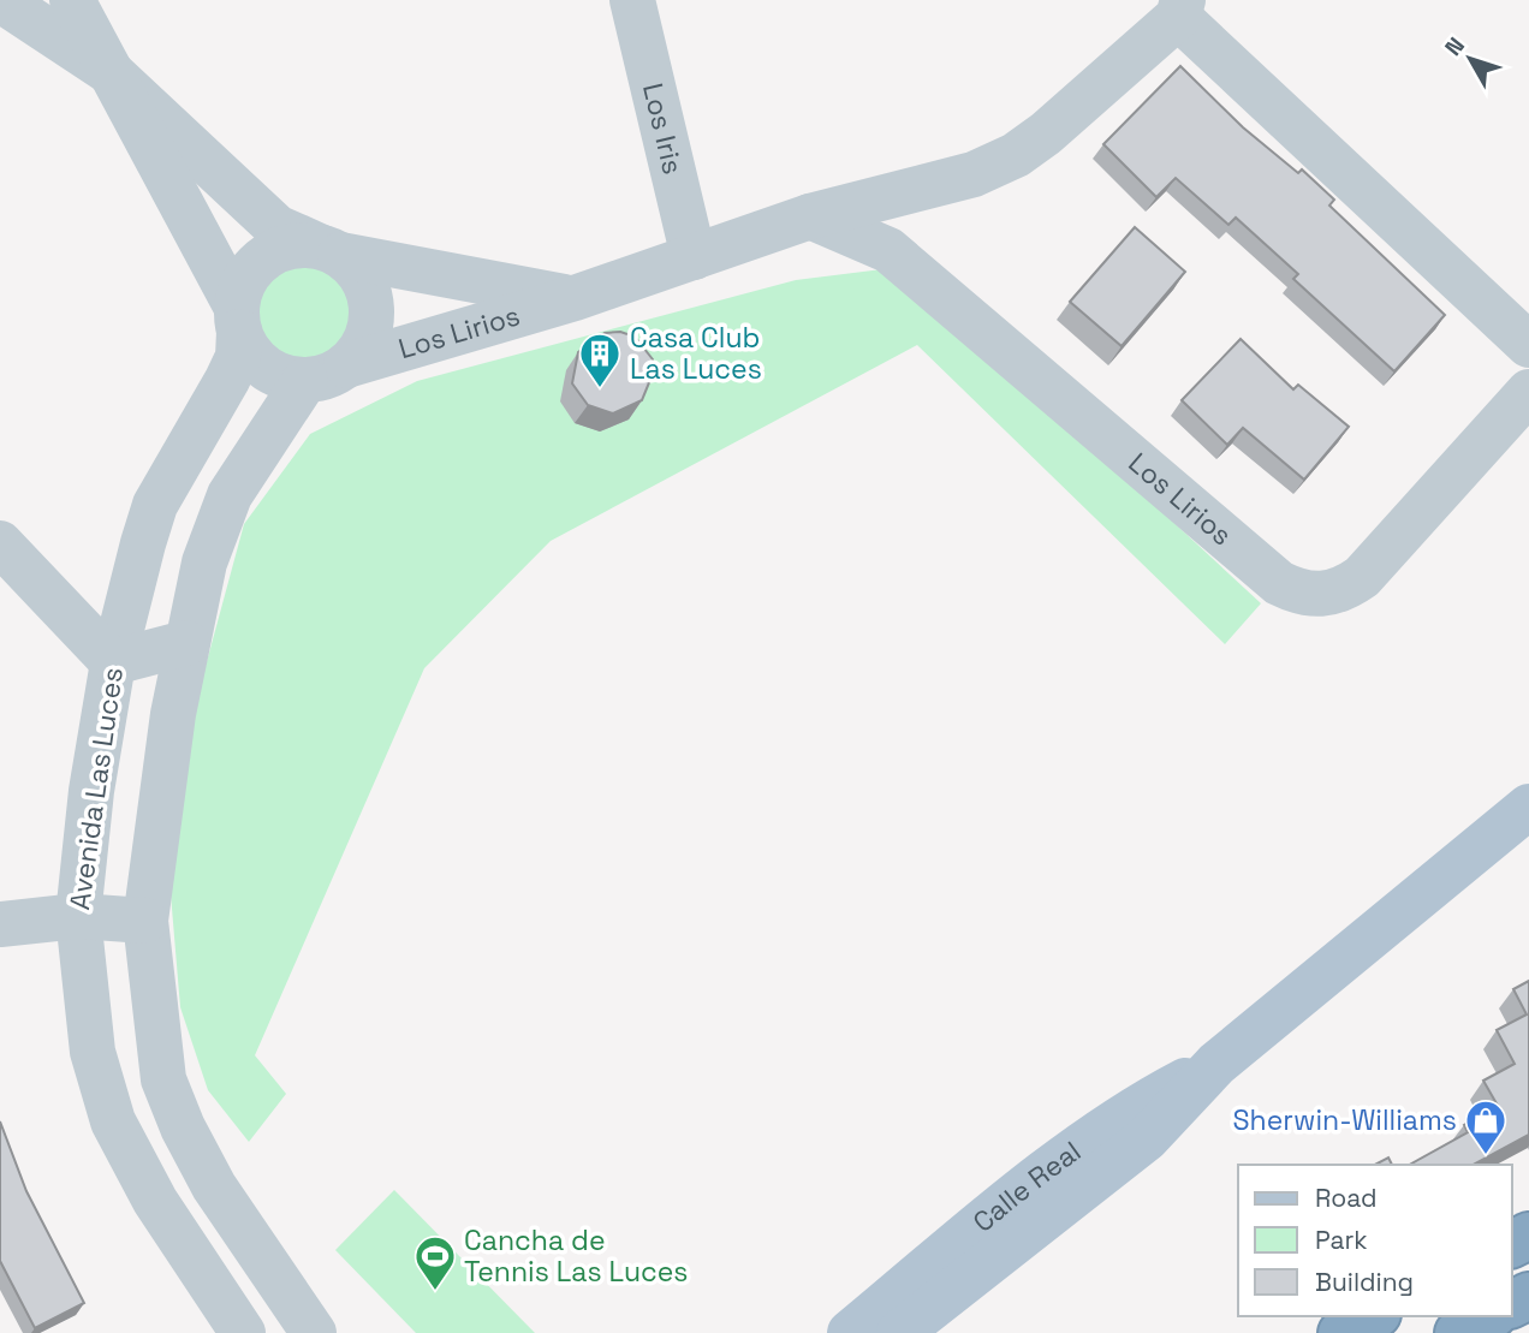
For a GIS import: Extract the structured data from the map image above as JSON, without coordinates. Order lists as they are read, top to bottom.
{
  "streets": {
    "main road": ["Calle Real"],
    "street": ["Los Iris", "Los Lirios", "Avenida Las Luces"]
  },
  "crossings": [
    ["Los Iris", "Los Lirios"],
    ["Los Lirios", "Avenida Las Luces"]
  ],
  "places": {
    "building": ["Casa Club Las Luces"],
    "shop": ["Sherwin-Williams"],
    "sports": ["Cancha de Tennis Las Luces"]
  },
  "legend": ["Road", "Park", "Building"],
  "north": "top left"
}
